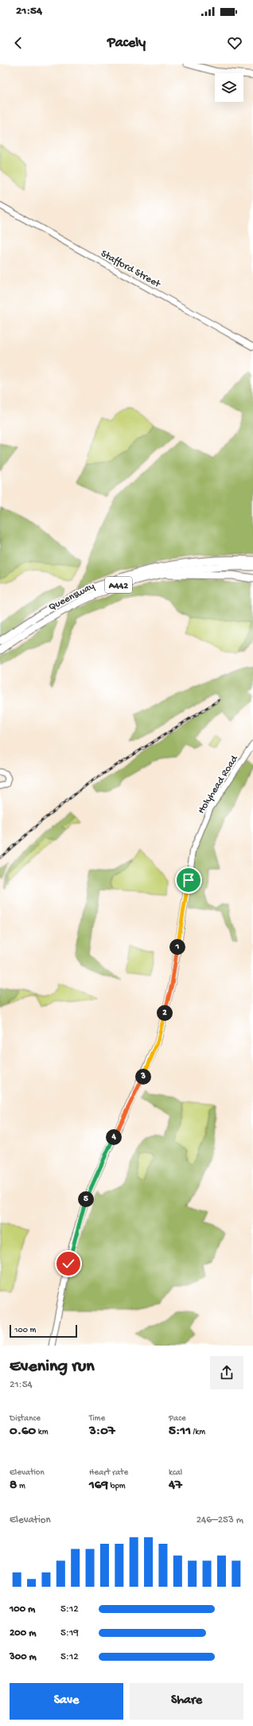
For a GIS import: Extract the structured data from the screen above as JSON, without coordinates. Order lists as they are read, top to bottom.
{
  "streets": {
    "highway": ["A442", "Queensway"],
    "street": ["Stafford Street", "Holyhead Road"]
  },
  "crossings": [
    ["A442", "Queensway"]
  ],
  "scale_bar": "100 m",
  "page": {
    "status": "21:54",
    "header": "Pacely",
    "pins": [
      "1",
      "2",
      "3",
      "4",
      "5"
    ],
    "scale": "100 m",
    "heading": ["Evening run", "21:54"],
    "stats": [
      ["Distance", "0.60 km"],
      ["Time", "3:07"],
      ["Pace", "5:11 /km"],
      ["Elevation", "8 m"],
      ["Heart rate", "169 bpm"],
      ["kcal", "47"]
    ],
    "chart": ["Elevation", "246–253 m"],
    "list": [
      {
        "name": "100 m",
        "note": "5:12"
      },
      {
        "name": "200 m",
        "note": "5:19"
      },
      {
        "name": "300 m",
        "note": "5:12"
      }
    ],
    "buttons": ["Save", "Share"]
  }
}
